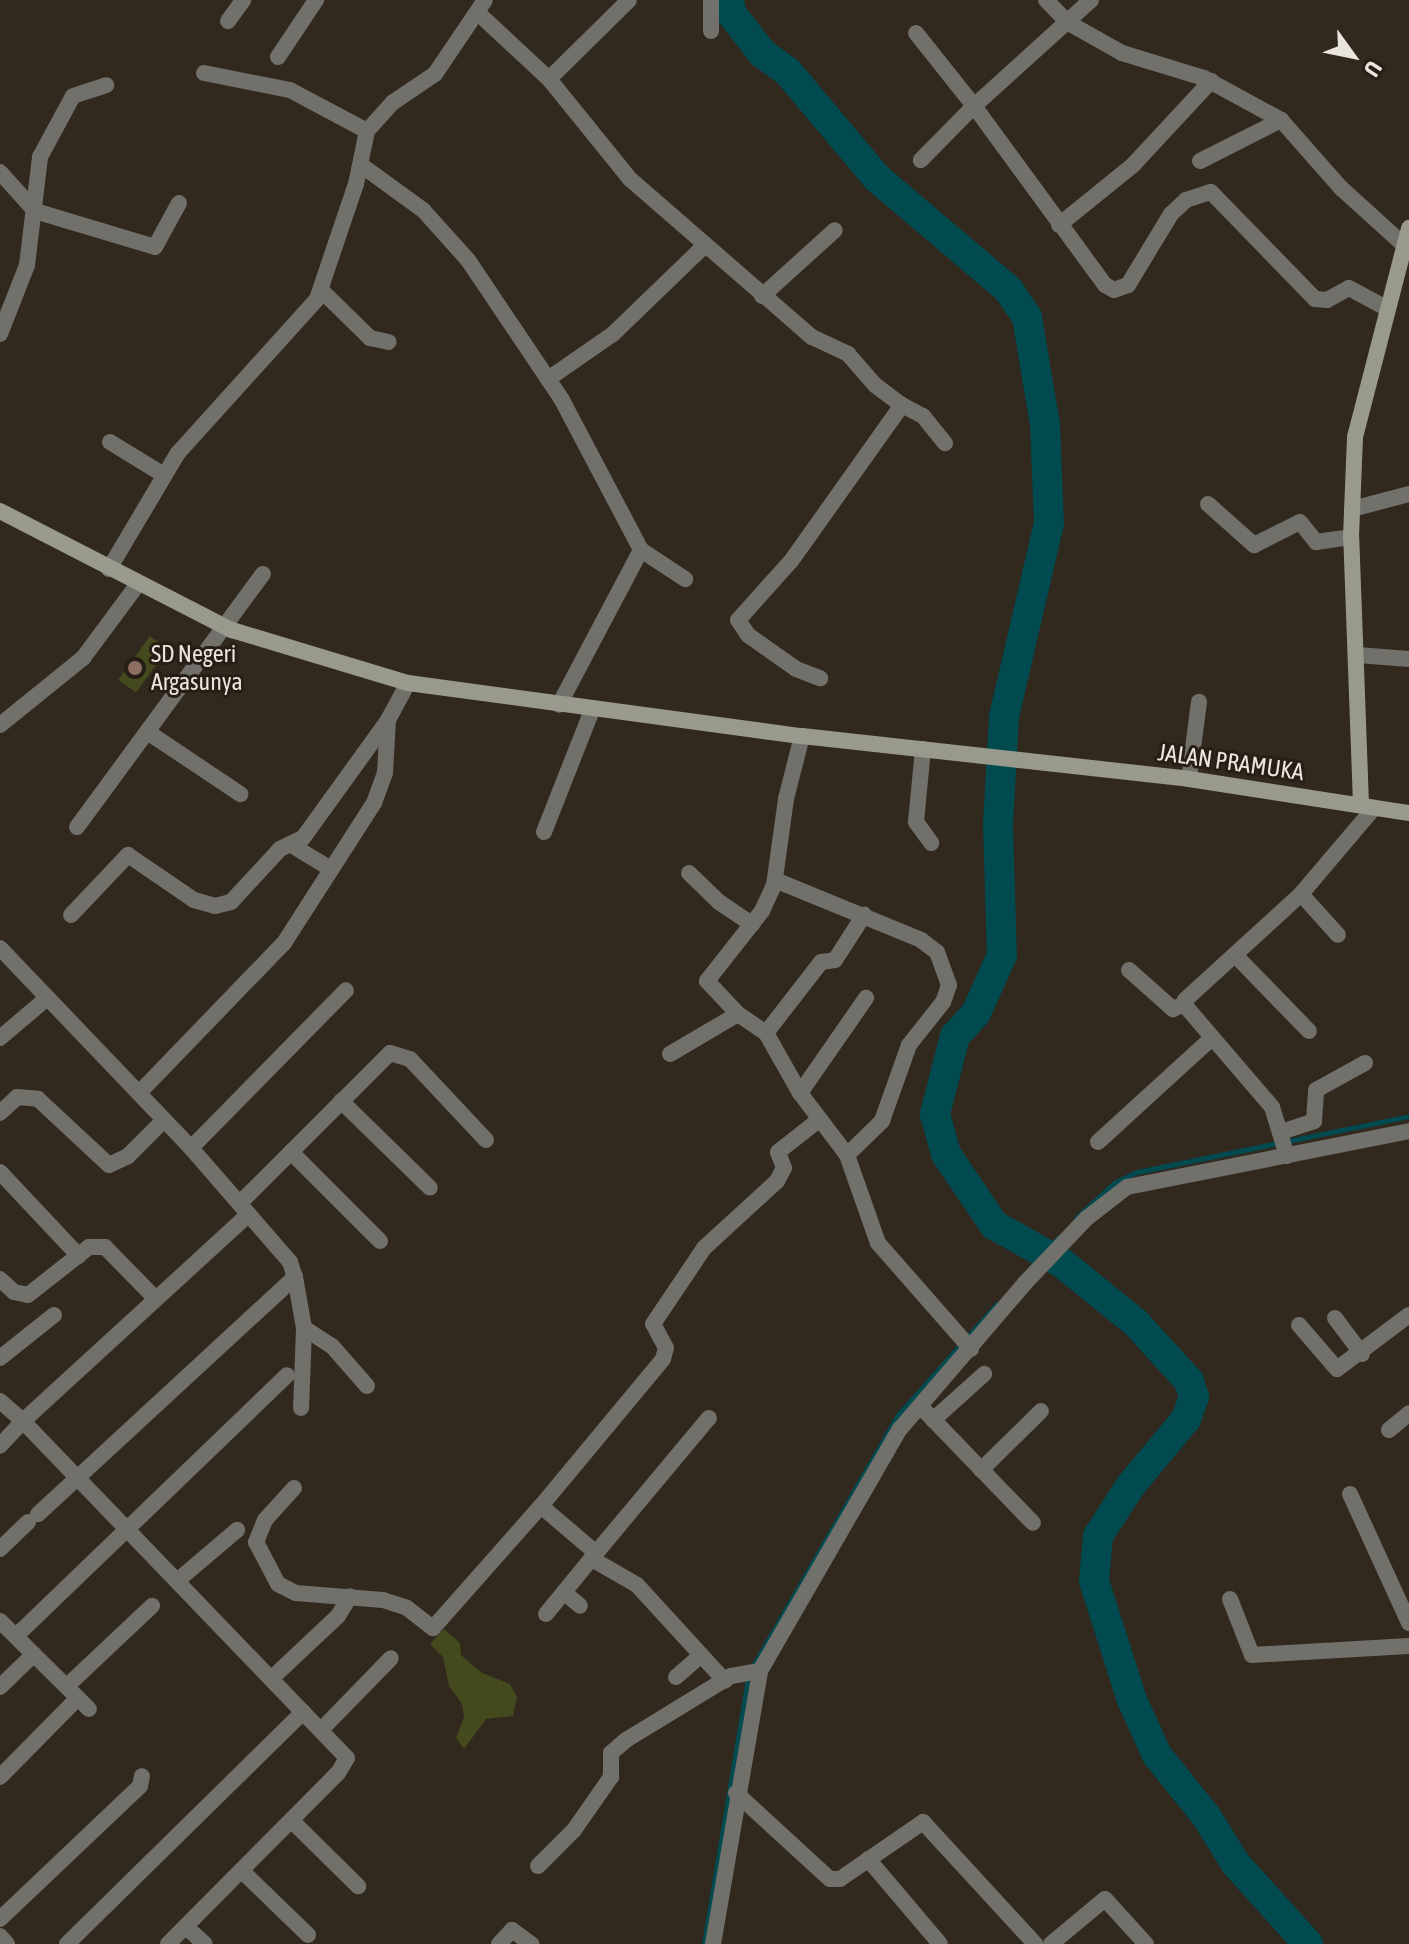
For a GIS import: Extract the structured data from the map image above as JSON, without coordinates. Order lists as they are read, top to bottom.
{
  "streets": {
    "street": ["JALAN PRAMUKA"]
  },
  "places": ["SD Negeri Argasunya"],
  "north": "bottom right"
}
